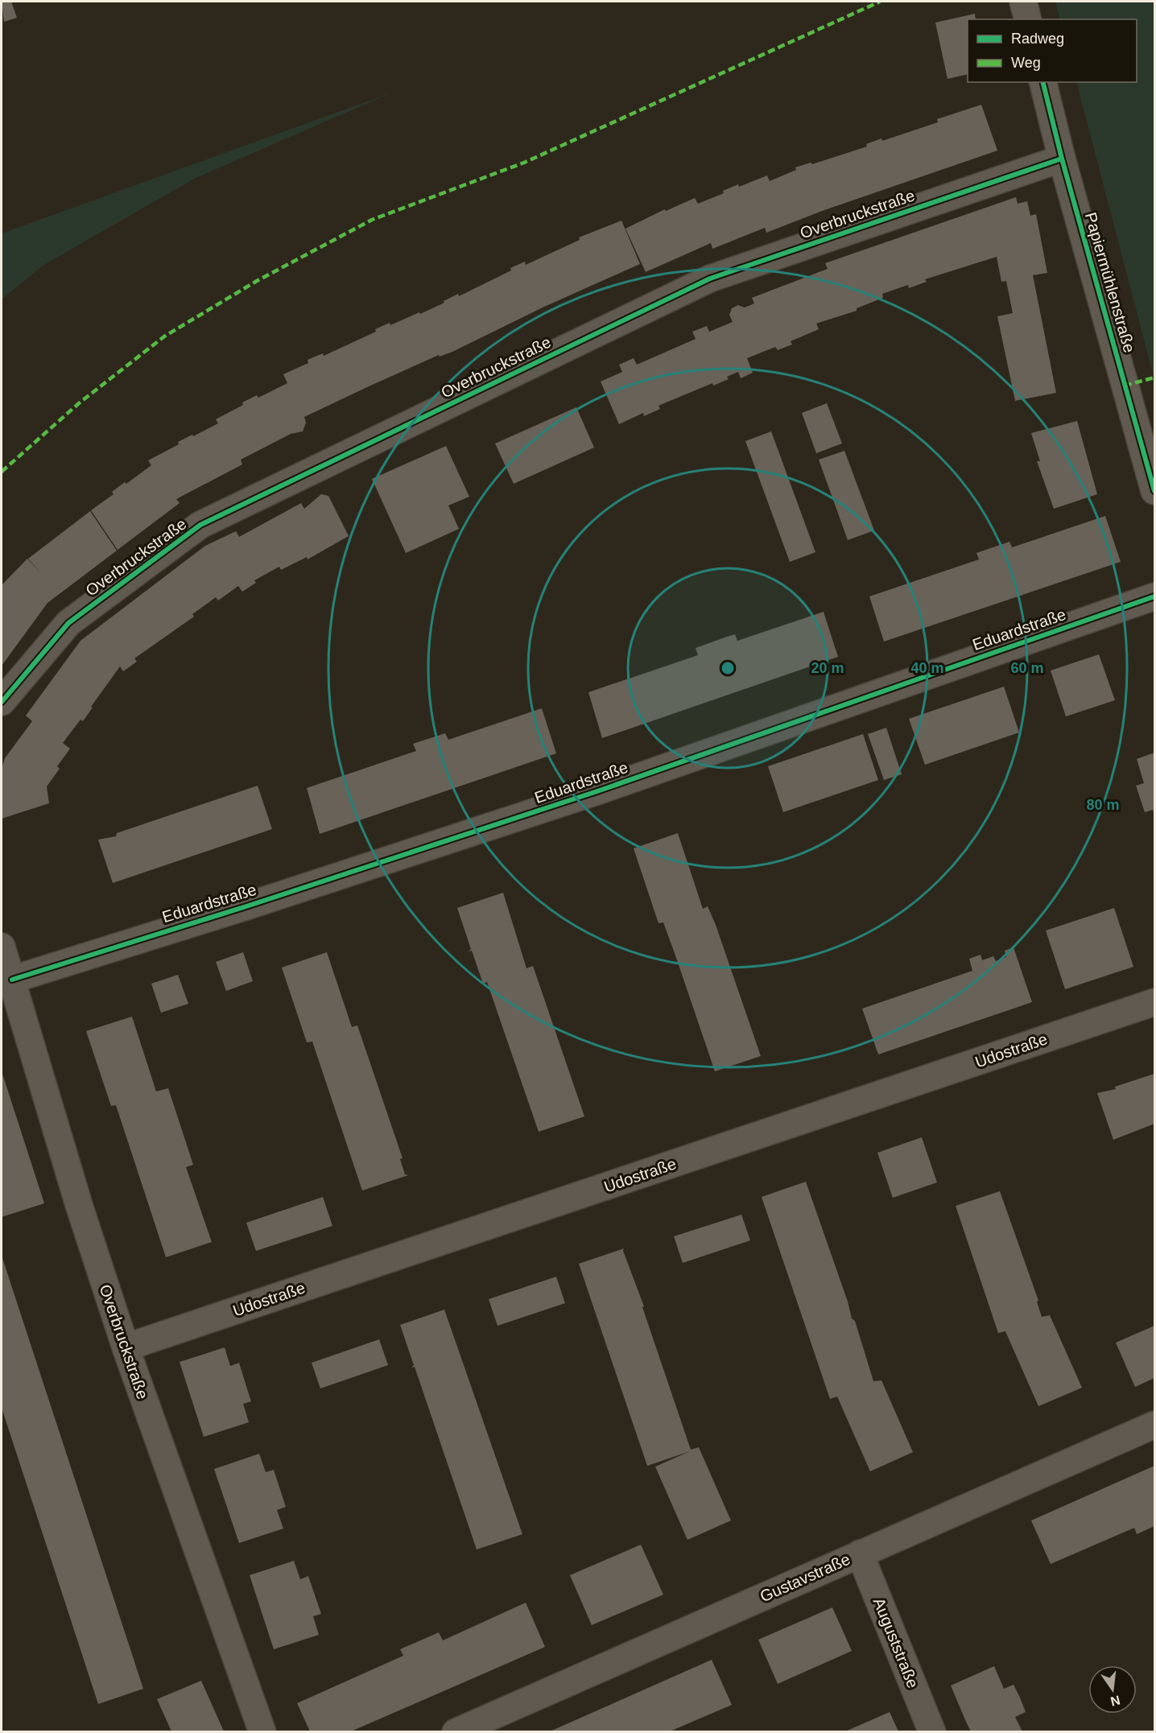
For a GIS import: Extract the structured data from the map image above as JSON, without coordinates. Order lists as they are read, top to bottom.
{
  "streets": {
    "street": [
      "Overbruckstraße",
      "Papiermühlenstraße",
      "Eduardstraße",
      "Udostraße",
      "Gustavstraße",
      "Auguststraße"
    ]
  },
  "crossings": [
    ["Overbruckstraße", "Papiermühlenstraße"],
    ["Overbruckstraße", "Eduardstraße"],
    ["Overbruckstraße", "Udostraße"],
    ["Gustavstraße", "Auguststraße"]
  ],
  "legend": ["Radweg", "Weg"],
  "north": "bottom",
  "rings": [
    "20 m",
    "40 m",
    "60 m",
    "80 m"
  ]
}
